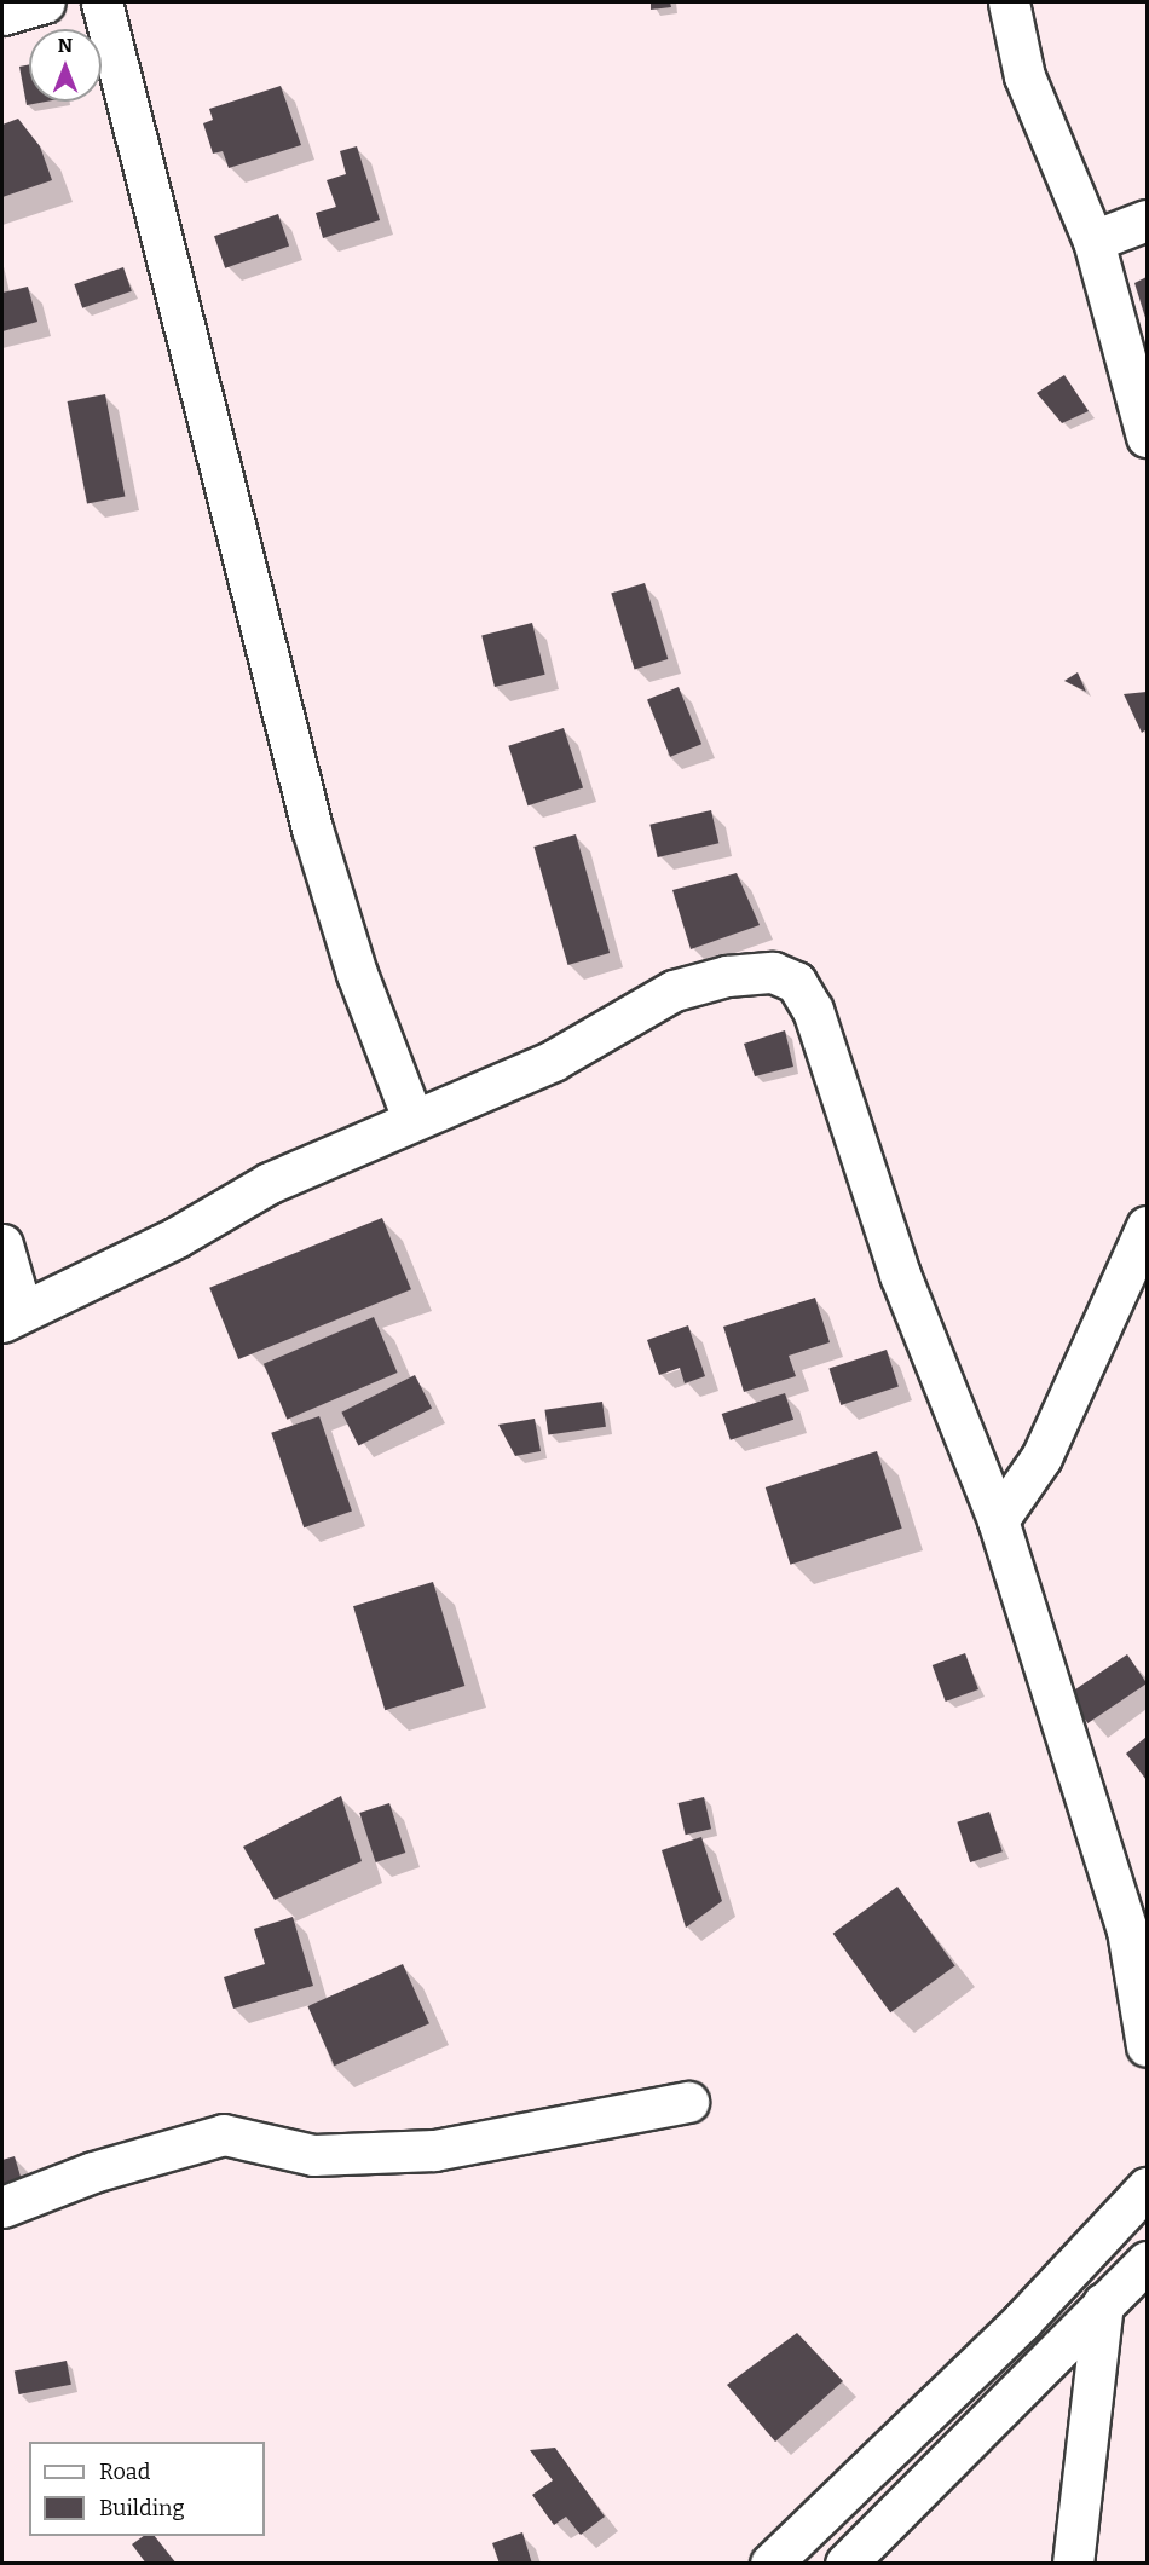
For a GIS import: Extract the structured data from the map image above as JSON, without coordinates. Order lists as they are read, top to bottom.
{
  "legend": ["Road", "Building"],
  "north": "top"
}
